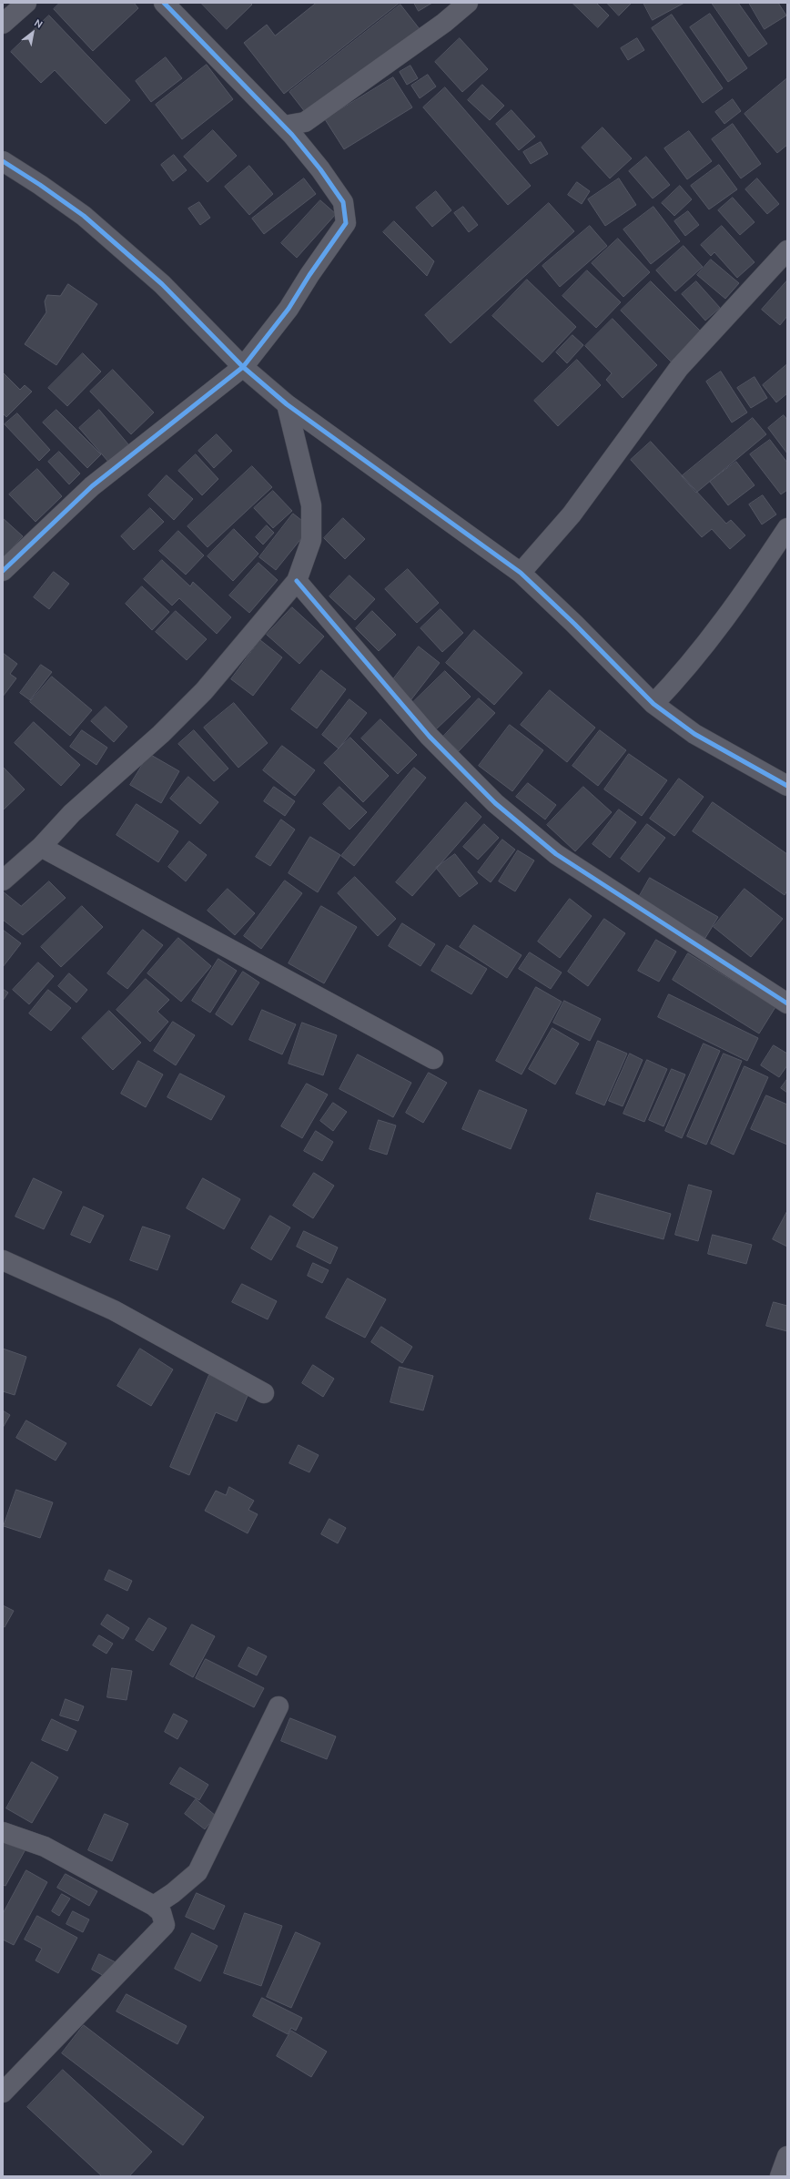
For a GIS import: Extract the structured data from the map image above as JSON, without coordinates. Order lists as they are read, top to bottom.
{
  "north": "top right"
}
